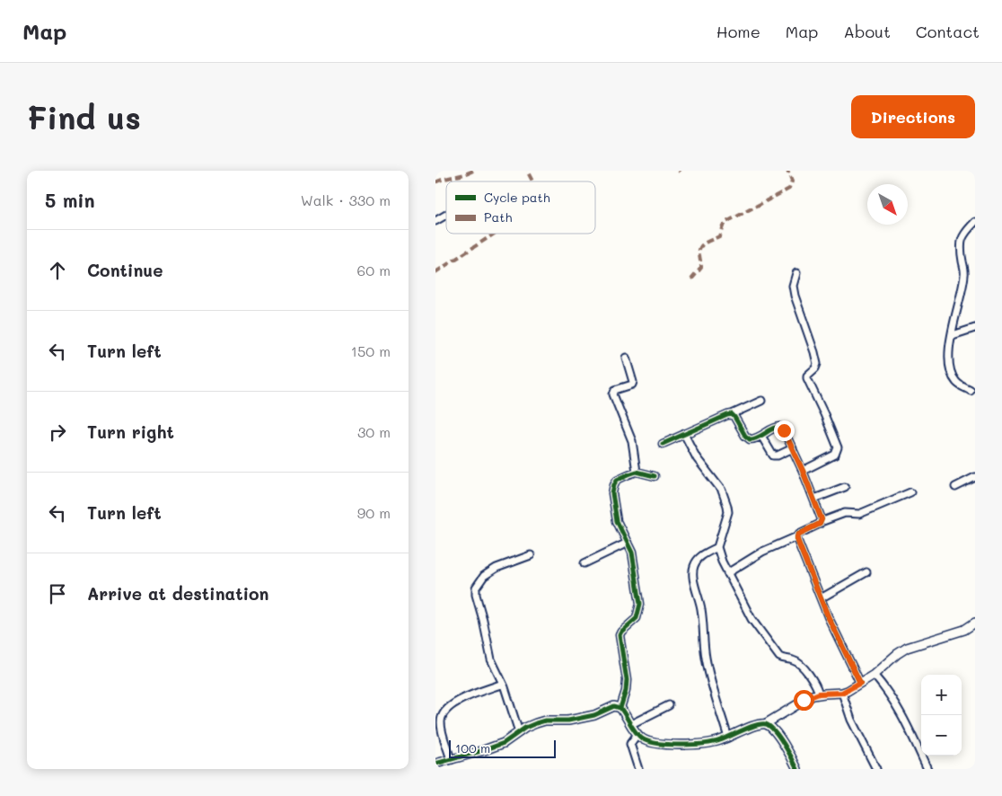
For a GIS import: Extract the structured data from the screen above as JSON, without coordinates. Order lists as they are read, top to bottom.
{
  "legend": ["Cycle path", "Path"],
  "scale_bar": "100 m",
  "north": "bottom right",
  "page": {
    "header": "Map",
    "nav": [
      "Home",
      "Map",
      "About",
      "Contact"
    ],
    "buttons": "Directions",
    "title": "Find us",
    "heading": ["5 min", "Walk · 330 m"],
    "list": [
      ["Continue", "60 m"],
      ["Turn left", "150 m"],
      ["Turn right", "30 m"],
      ["Turn left", "90 m"],
      "Arrive at destination"
    ],
    "map_buttons": ["+", "−"],
    "scale": "100 m"
  }
}
